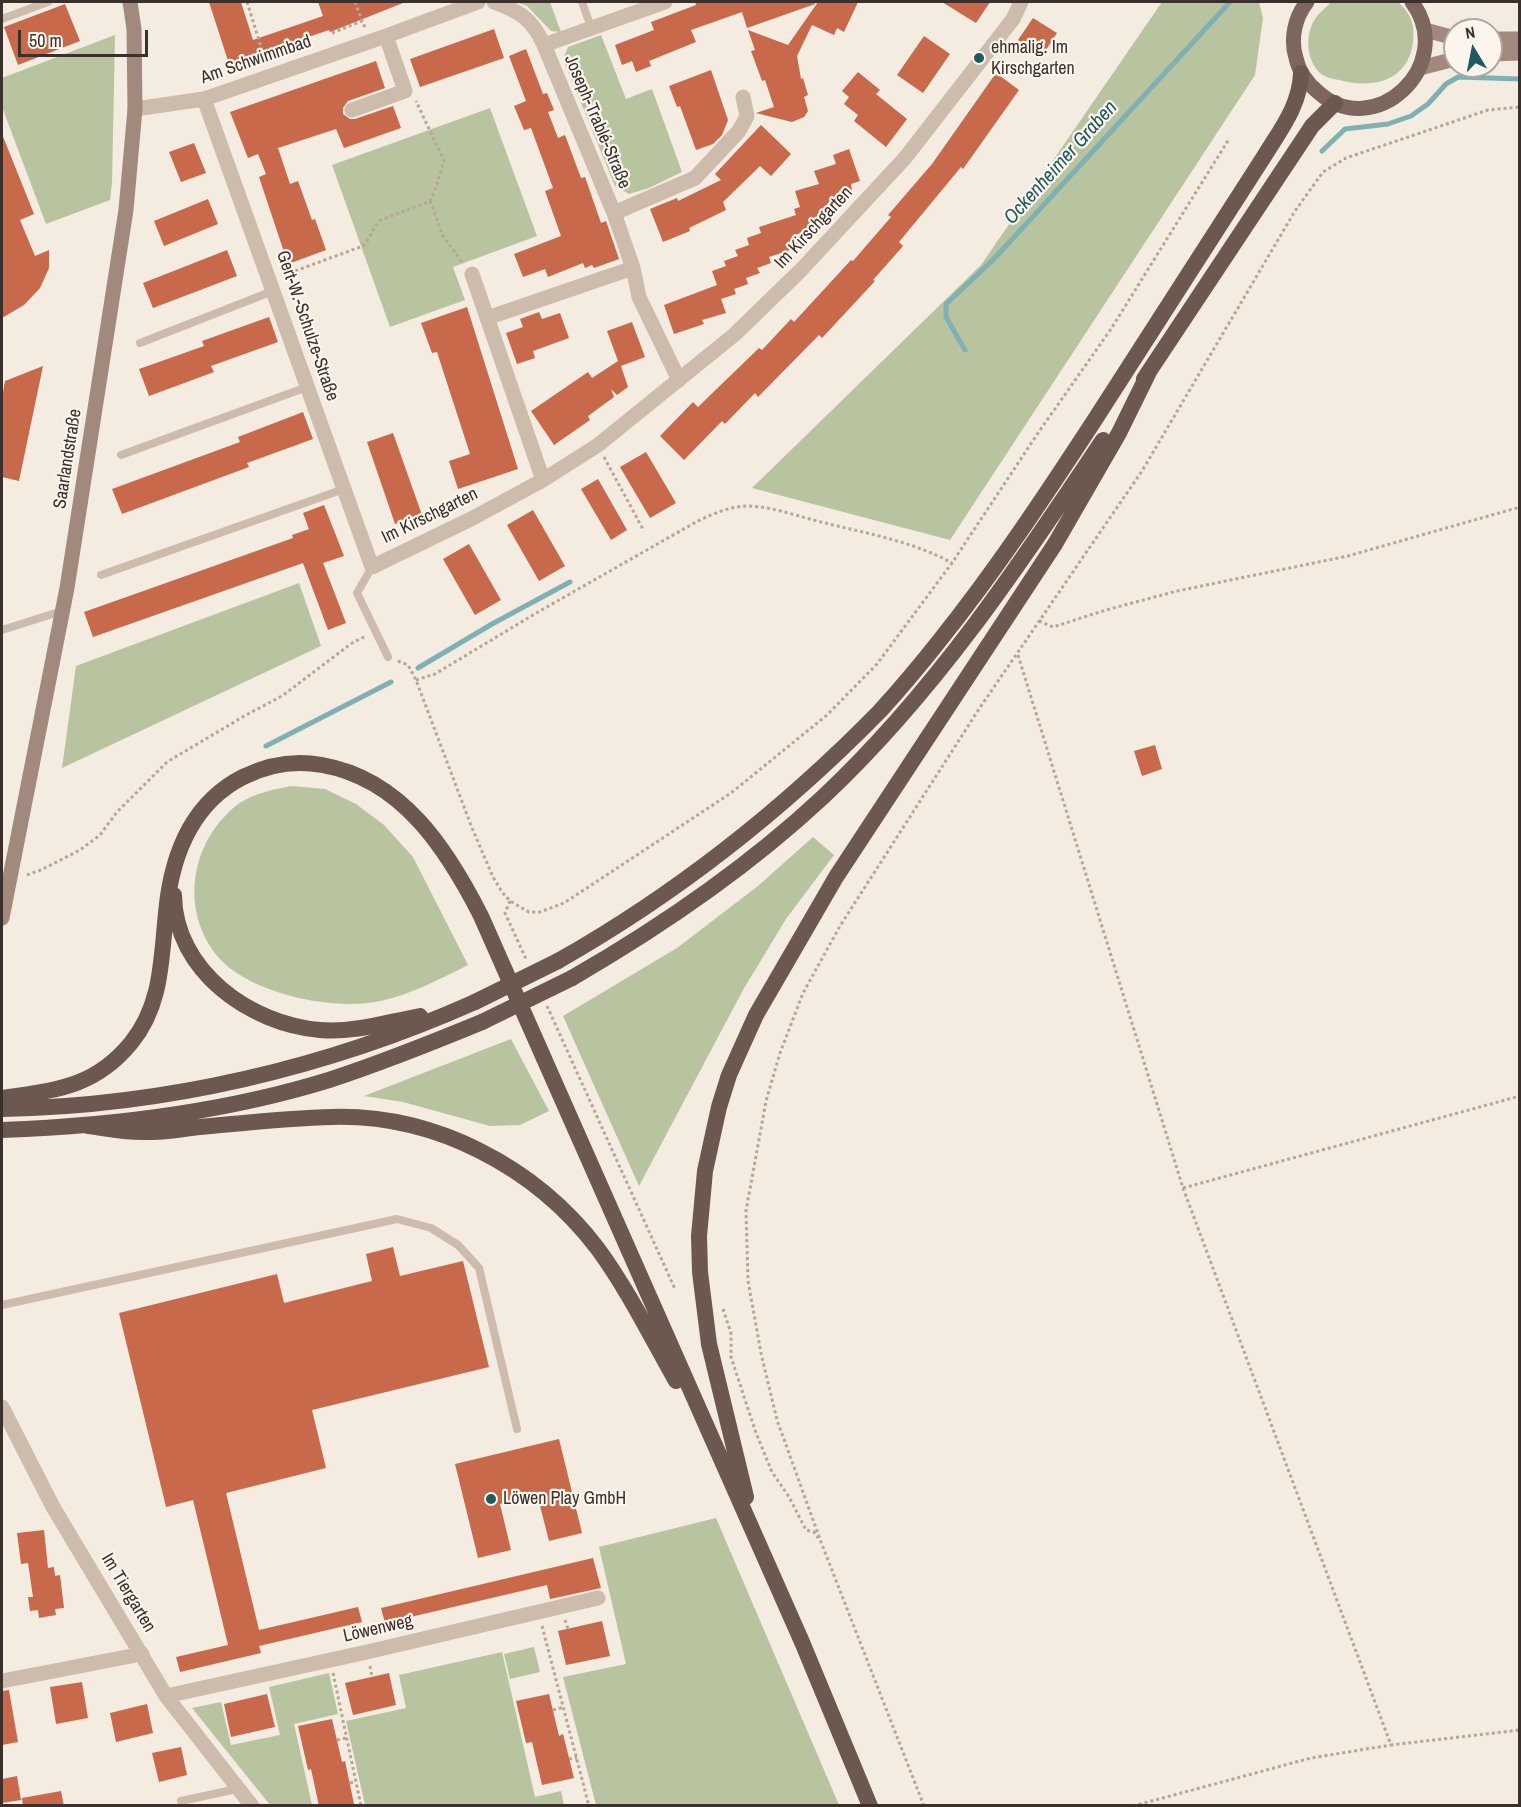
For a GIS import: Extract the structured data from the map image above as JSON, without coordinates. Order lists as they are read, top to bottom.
{
  "streets": {
    "main road": ["Saarlandstraße"],
    "street": [
      "Am Schwimmbad",
      "Joseph-Trablé-Straße",
      "Im Kirschgarten",
      "Gert-W.-Schulze-Straße",
      "Im Tiergarten",
      "Löwenweg"
    ]
  },
  "crossings": [
    ["Am Schwimmbad", "Gert-W.-Schulze-Straße"],
    ["Am Schwimmbad", "Saarlandstraße"],
    ["Joseph-Trablé-Straße", "Im Kirschgarten"],
    ["Im Kirschgarten", "Gert-W.-Schulze-Straße"],
    ["Im Tiergarten", "Löwenweg"]
  ],
  "water": ["Ockenheimer Graben"],
  "places": ["ehmalig. Im Kirschgarten", "Löwen Play GmbH"],
  "scale_bar": "50 m",
  "north": "top"
}
